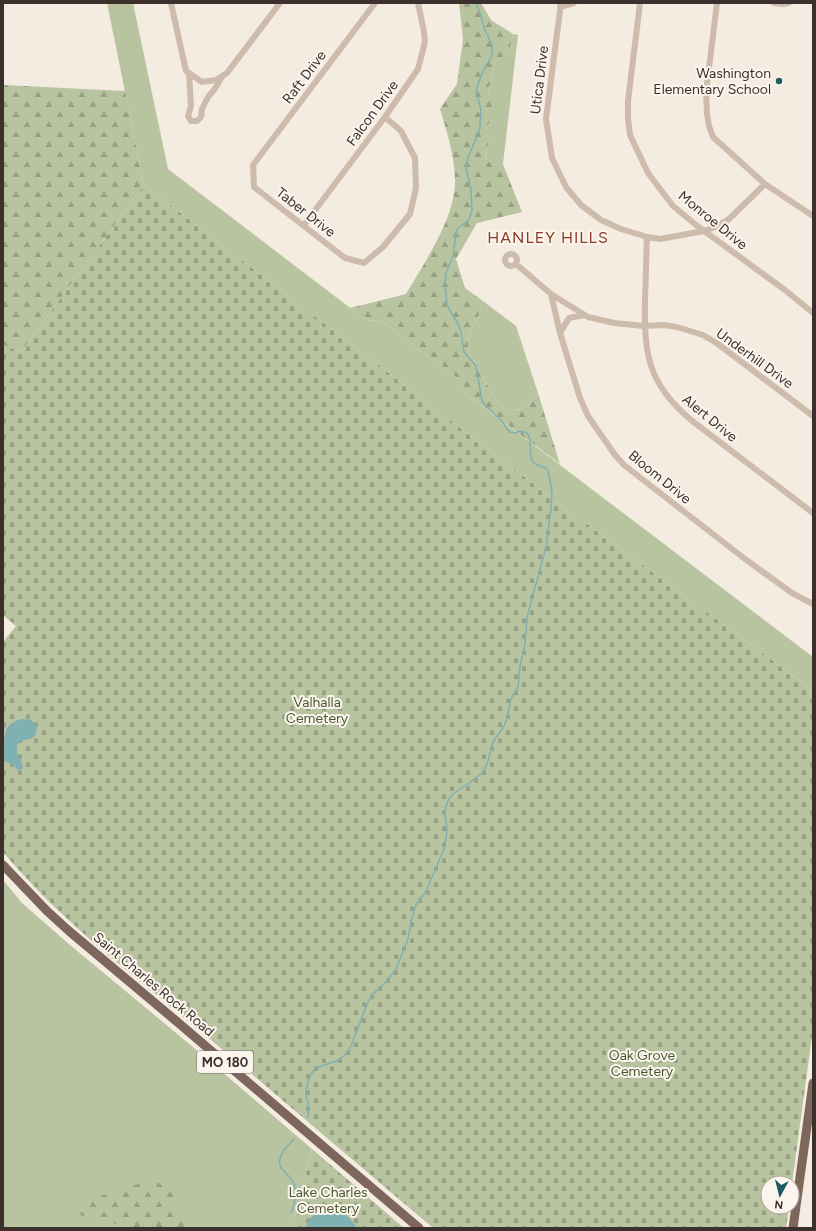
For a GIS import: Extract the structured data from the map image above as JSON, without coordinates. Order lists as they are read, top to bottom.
{
  "streets": {
    "main road": ["Saint Charles Rock Road", "MO 180"],
    "street": [
      "Raft Drive",
      "Utica Drive",
      "Falcon Drive",
      "Taber Drive",
      "Monroe Drive",
      "Underhill Drive",
      "Alert Drive",
      "Bloom Drive"
    ]
  },
  "crossings": [
    ["Raft Drive", "Taber Drive"],
    ["Utica Drive", "Monroe Drive"],
    ["Utica Drive", "Alert Drive"],
    ["Falcon Drive", "Taber Drive"],
    ["Underhill Drive", "Alert Drive"],
    ["Underhill Drive", "Bloom Drive"]
  ],
  "districts": ["HANLEY HILLS"],
  "parks": ["Valhalla Cemetery", "Oak Grove Cemetery", "Lake Charles Cemetery"],
  "places": ["Washington Elementary School"],
  "north": "bottom"
}
